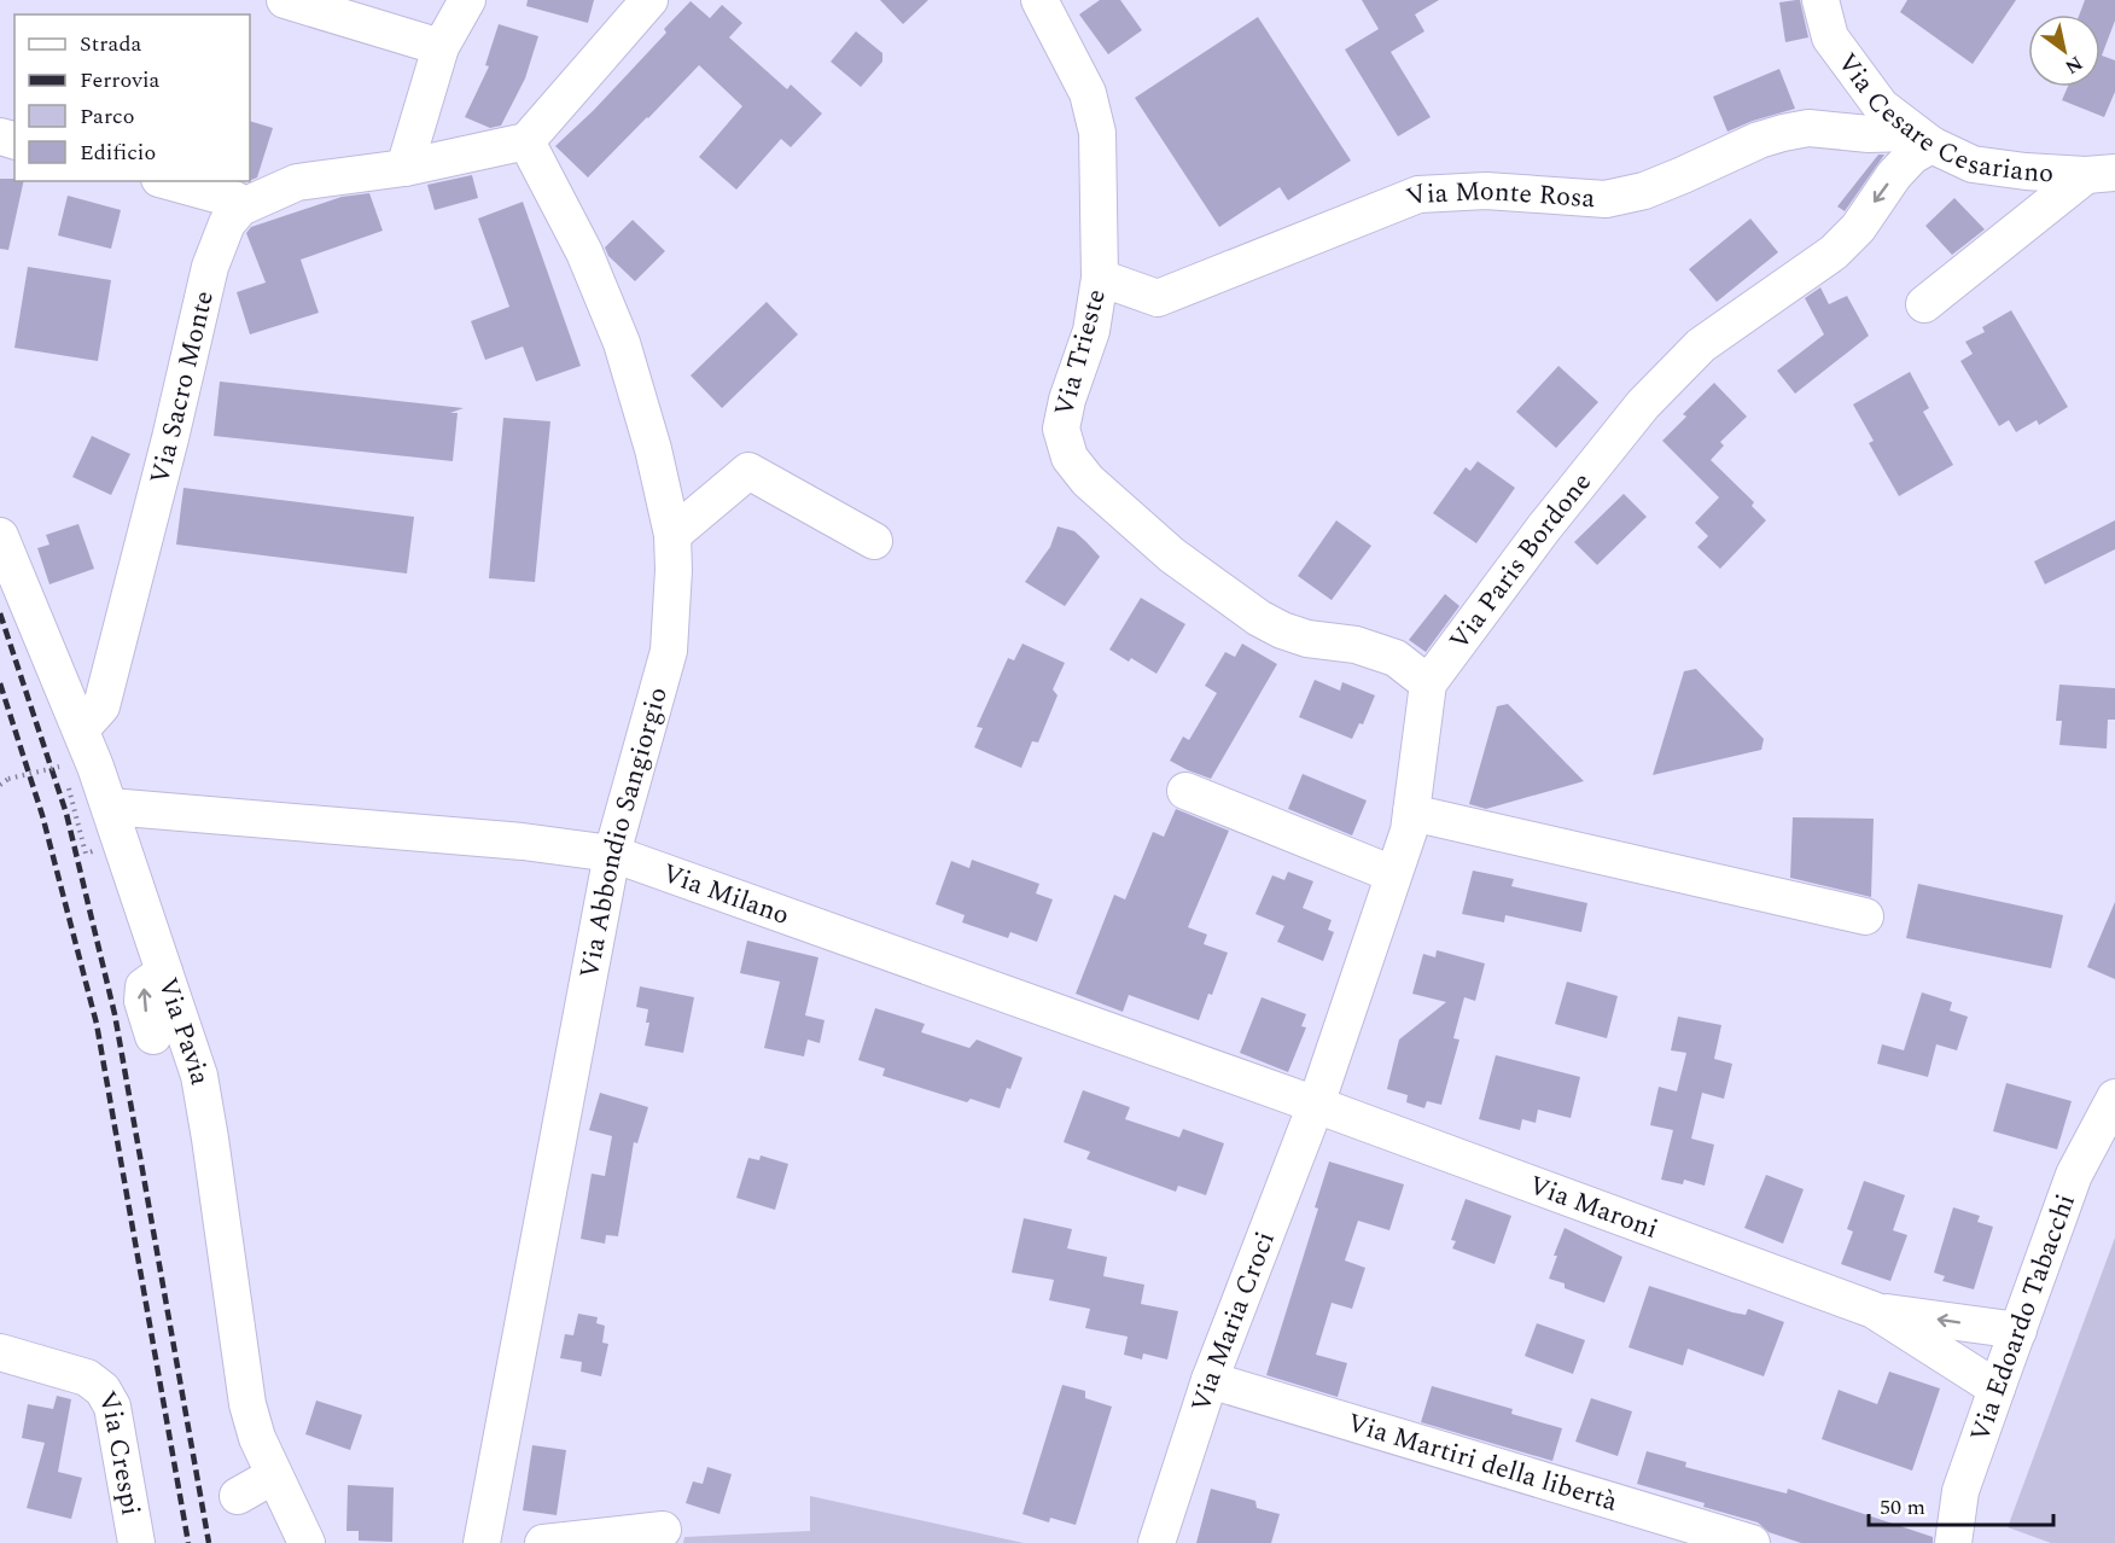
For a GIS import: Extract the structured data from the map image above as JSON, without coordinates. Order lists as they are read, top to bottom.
{
  "streets": {
    "street": [
      "Via Cesare Cesariano",
      "Via Monte Rosa",
      "Via Trieste",
      "Via Sacro Monte",
      "Via Paris Bordone",
      "Via Abbondio Sangiorgio",
      "Via Milano",
      "Via Pavia",
      "Via Maroni",
      "Via Edoardo Tabacchi",
      "Via Maria Croci",
      "Via Crespi",
      "Via Martiri della libertà"
    ]
  },
  "crossings": [
    ["Via Cesare Cesariano", "Via Monte Rosa"],
    ["Via Cesare Cesariano", "Via Paris Bordone"],
    ["Via Monte Rosa", "Via Trieste"],
    ["Via Monte Rosa", "Via Paris Bordone"],
    ["Via Trieste", "Via Paris Bordone"],
    ["Via Sacro Monte", "Via Pavia"],
    ["Via Paris Bordone", "Via Milano"],
    ["Via Paris Bordone", "Via Maroni"],
    ["Via Paris Bordone", "Via Maria Croci"],
    ["Via Abbondio Sangiorgio", "Via Milano"],
    ["Via Milano", "Via Pavia"],
    ["Via Milano", "Via Maroni"],
    ["Via Milano", "Via Maria Croci"],
    ["Via Maroni", "Via Edoardo Tabacchi"],
    ["Via Maroni", "Via Maria Croci"],
    ["Via Maria Croci", "Via Martiri della libertà"]
  ],
  "one_way": ["Via Paris Bordone"],
  "legend": [
    "Strada",
    "Ferrovia",
    "Parco",
    "Edificio"
  ],
  "scale_bar": "50 m",
  "north": "bottom right"
}
